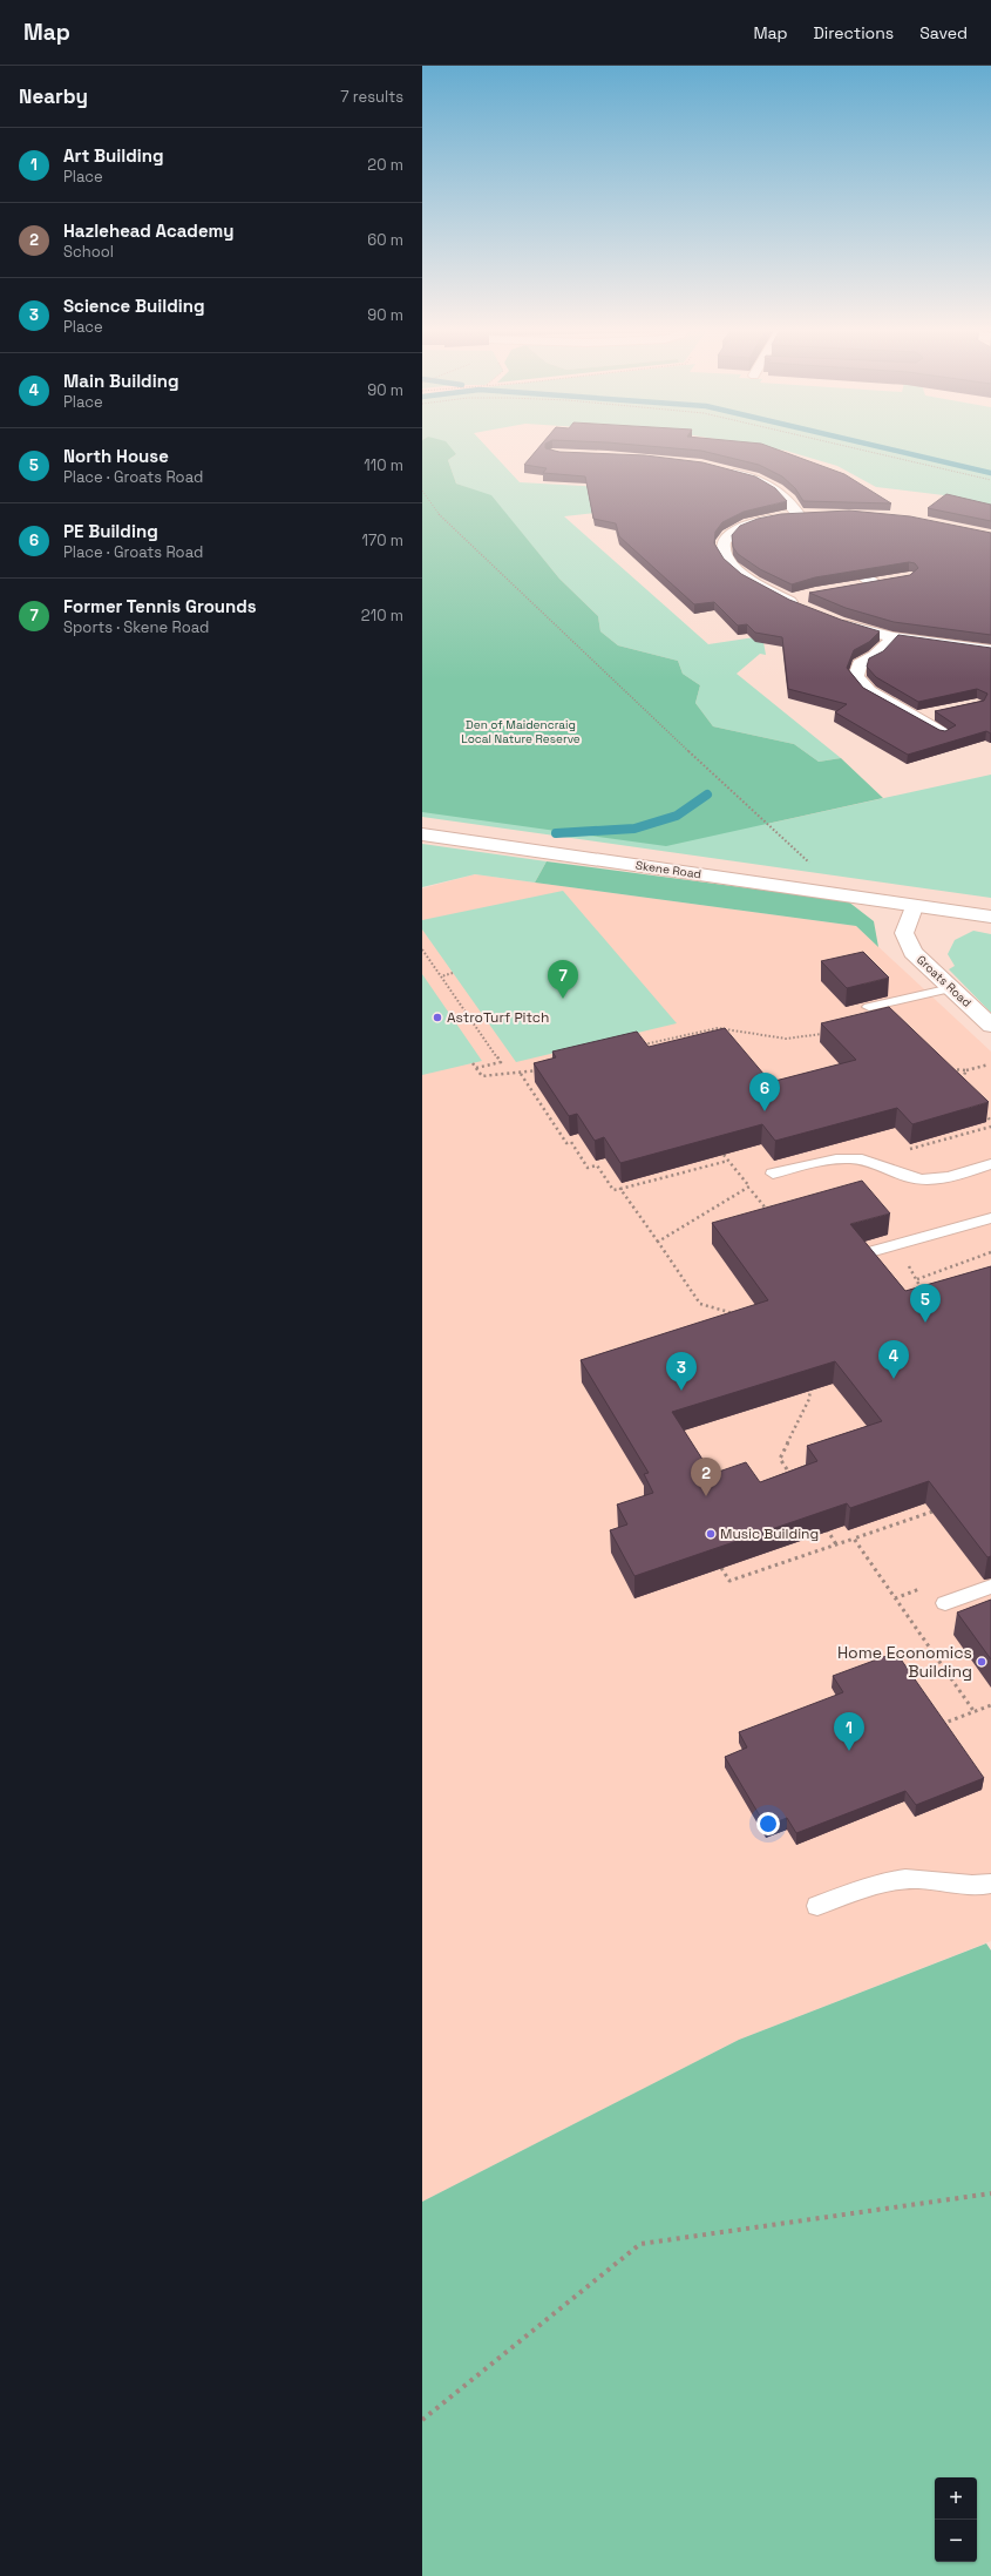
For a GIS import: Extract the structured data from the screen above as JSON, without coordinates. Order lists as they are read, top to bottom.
{
  "streets": {
    "street": ["Skene Road", "Groats Road"]
  },
  "crossings": [
    ["Skene Road", "Groats Road"]
  ],
  "parks": ["Den of Maidencraig Local Nature Reserve"],
  "places": ["AstroTurf Pitch", "Music Building", "Home Economics Building"],
  "page": {
    "header": "Map",
    "nav": ["Map", "Directions", "Saved"],
    "heading": ["Nearby", "7 results"],
    "list": [
      {
        "mark": "1",
        "name": "Art Building",
        "note": "Place",
        "value": "20 m"
      },
      {
        "mark": "2",
        "name": "Hazlehead Academy",
        "note": "School",
        "value": "60 m"
      },
      {
        "mark": "3",
        "name": "Science Building",
        "note": "Place",
        "value": "90 m"
      },
      {
        "mark": "4",
        "name": "Main Building",
        "note": "Place",
        "value": "90 m"
      },
      {
        "mark": "5",
        "name": "North House",
        "note": "Place · Groats Road",
        "value": "110 m"
      },
      {
        "mark": "6",
        "name": "PE Building",
        "note": "Place · Groats Road",
        "value": "170 m"
      },
      {
        "mark": "7",
        "name": "Former Tennis Grounds",
        "note": "Sports · Skene Road",
        "value": "210 m"
      }
    ],
    "pins": [
      "7",
      "6",
      "5",
      "4",
      "3",
      "2",
      "1"
    ],
    "map_buttons": ["+", "−"]
  }
}
